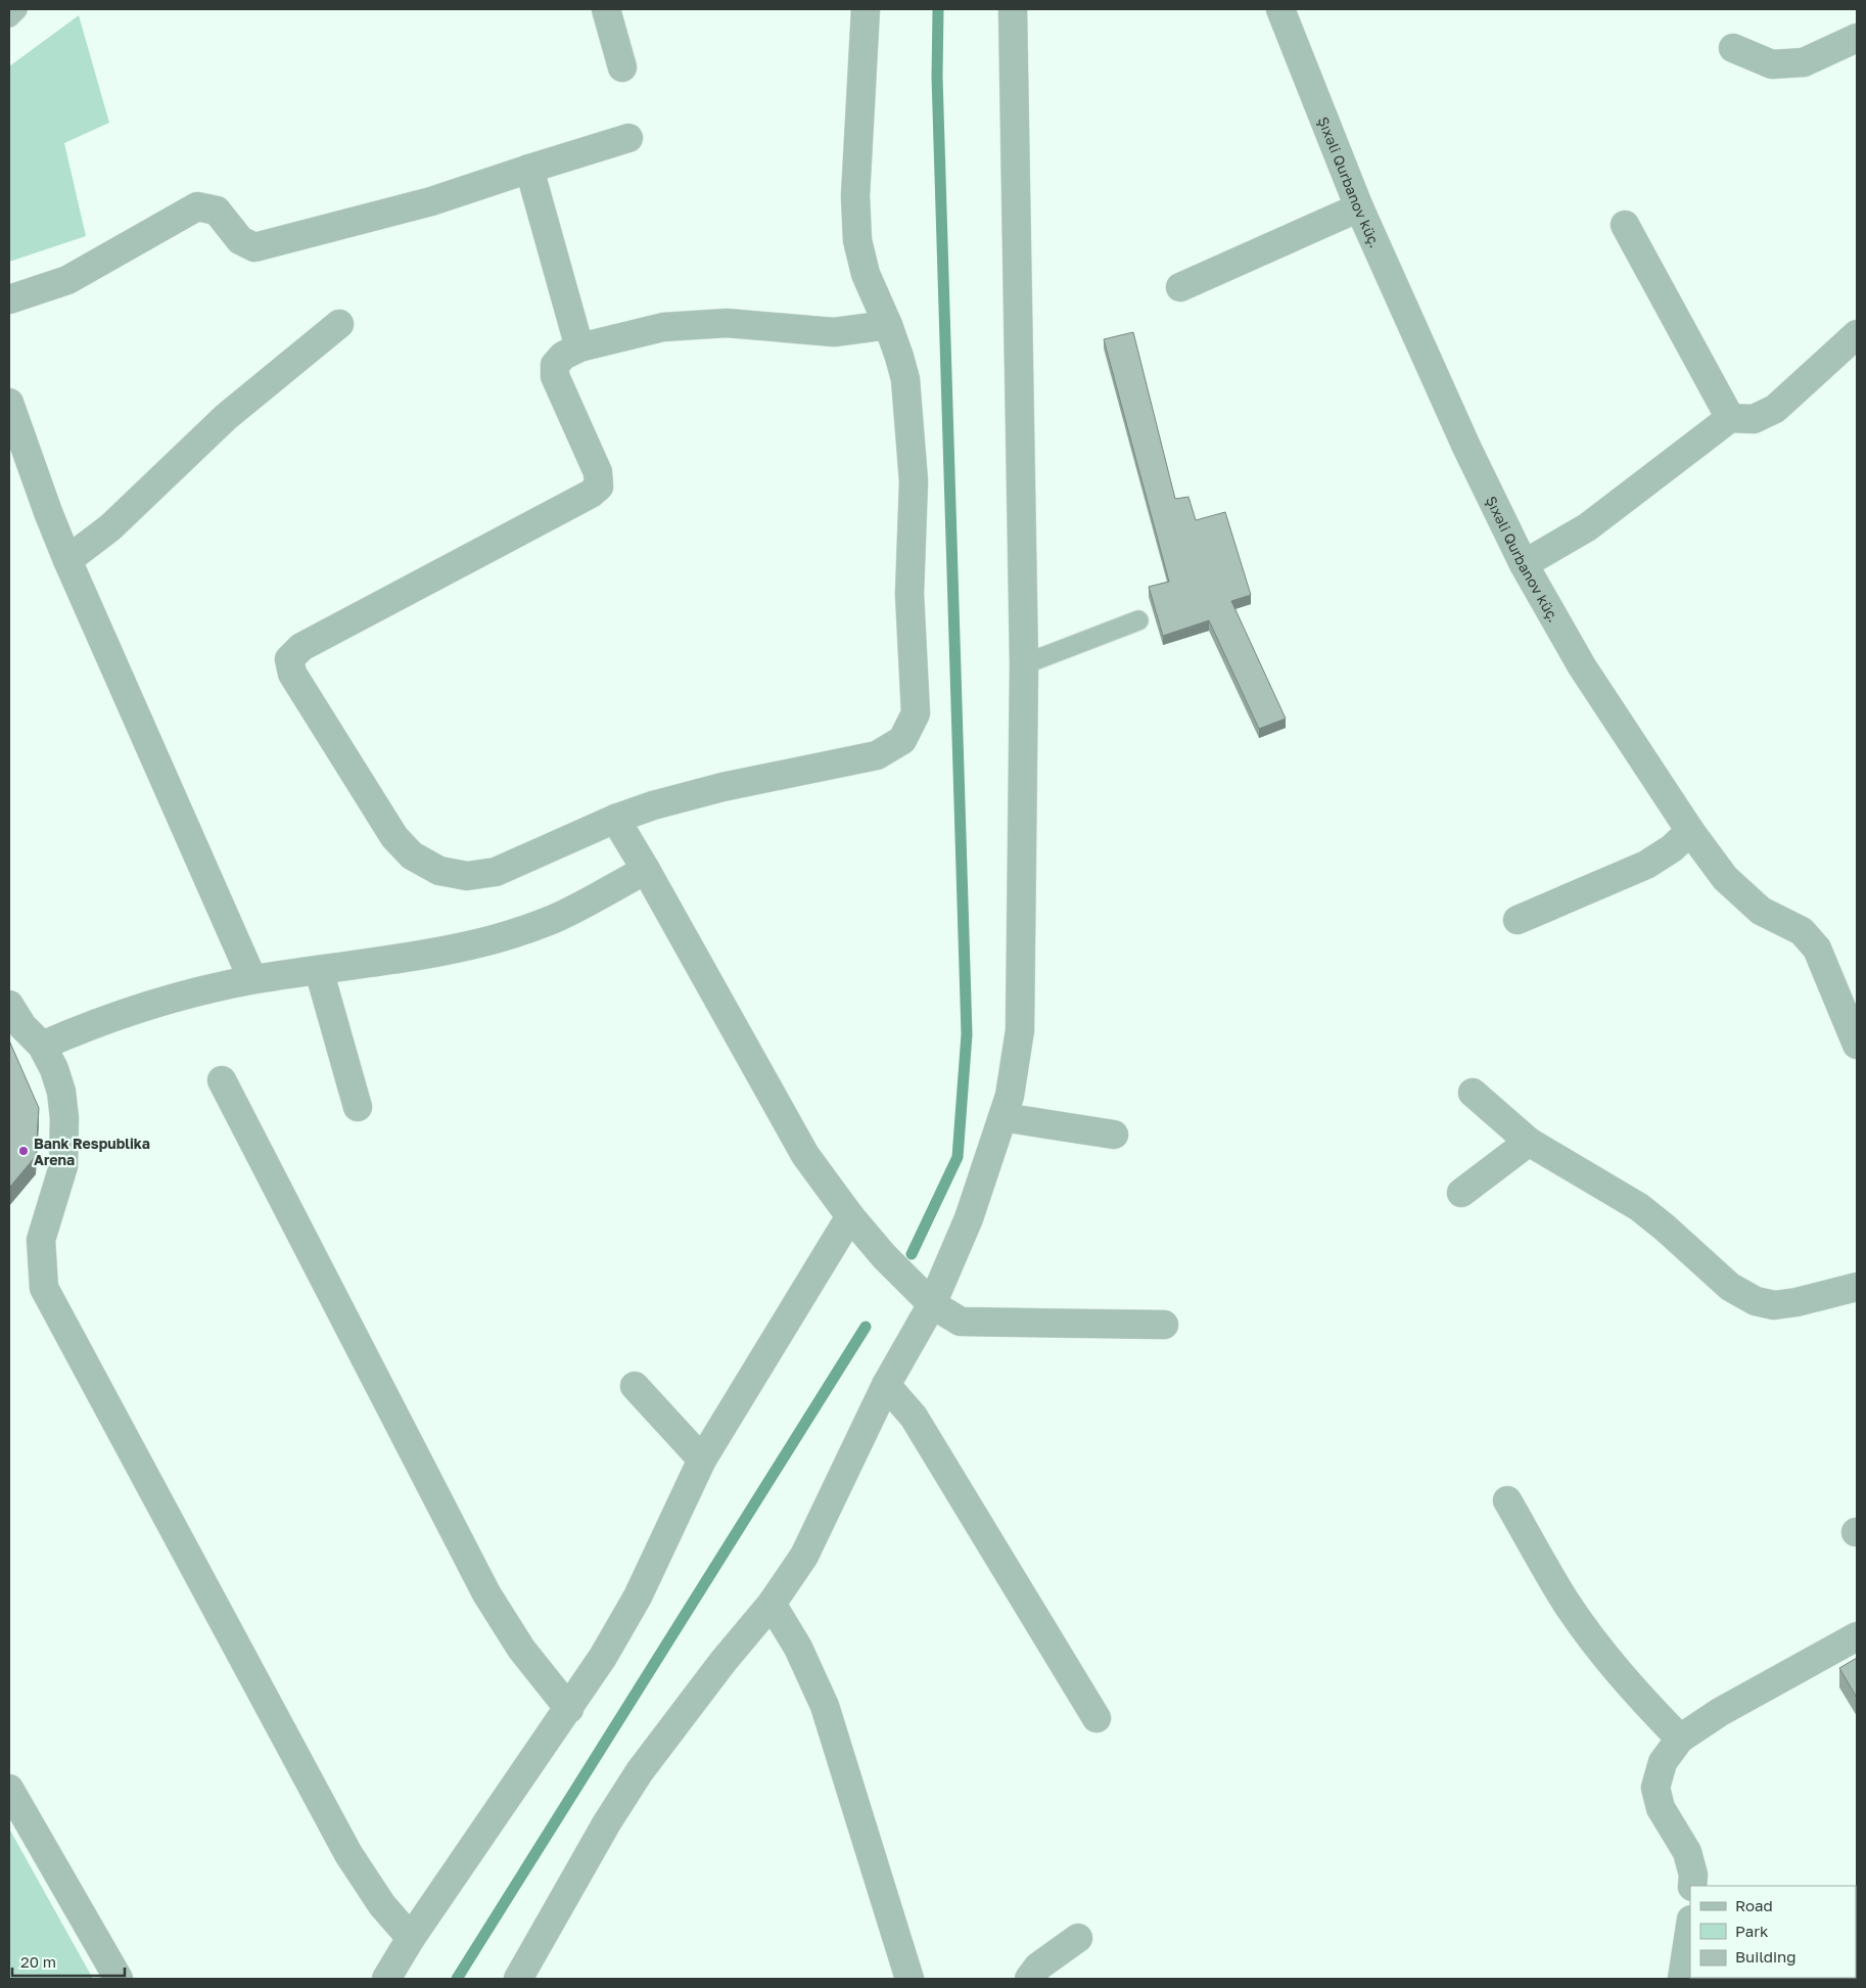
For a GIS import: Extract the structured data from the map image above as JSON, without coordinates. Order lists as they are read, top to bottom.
{
  "streets": {
    "street": ["Şıxəli Qurbanov küç."]
  },
  "places": ["Bank Respublika Arena"],
  "legend": ["Road", "Park", "Building"],
  "scale_bar": "20 m"
}
